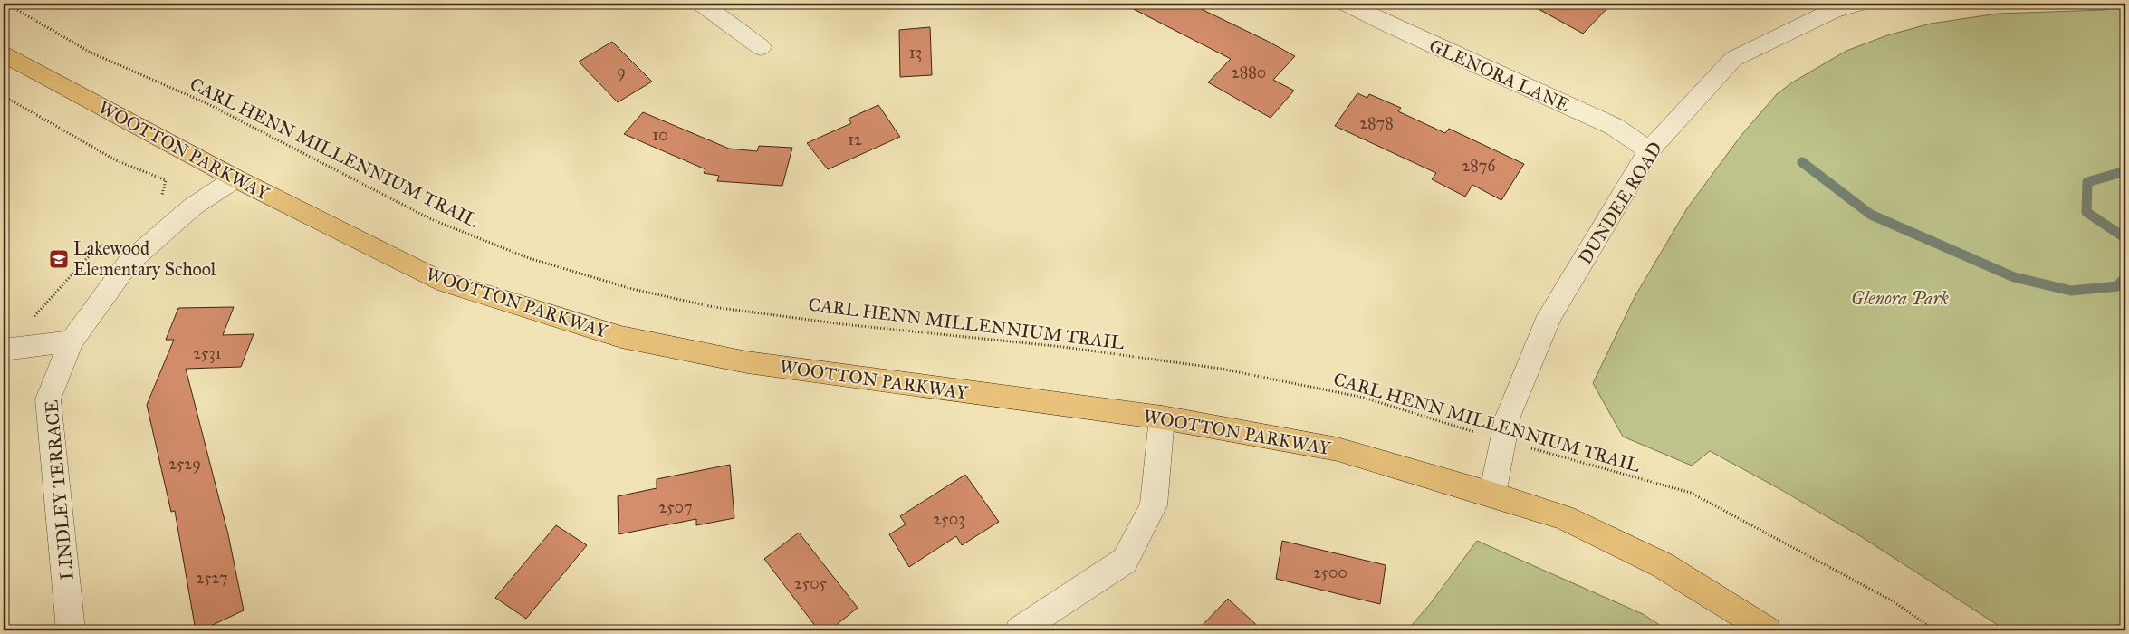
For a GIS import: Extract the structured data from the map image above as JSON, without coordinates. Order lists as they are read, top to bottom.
{
  "streets": {
    "main road": ["WOOTTON PARKWAY"],
    "street": ["GLENORA LANE", "DUNDEE ROAD", "LINDLEY TERRACE"],
    "path": ["CARL HENN MILLENNIUM TRAIL"]
  },
  "crossings": [
    ["GLENORA LANE", "DUNDEE ROAD"],
    ["WOOTTON PARKWAY", "DUNDEE ROAD"],
    ["WOOTTON PARKWAY", "LINDLEY TERRACE"],
    ["CARL HENN MILLENNIUM TRAIL", "DUNDEE ROAD"]
  ],
  "parks": ["Glenora Park"],
  "places": {
    "school or university": ["Lakewood Elementary School"]
  },
  "house_numbers": [
    "13",
    "9",
    "2880",
    "2878",
    "10",
    "12",
    "2876",
    "2531",
    "2529",
    "2507",
    "2503",
    "2500",
    "2527",
    "2505"
  ]
}
